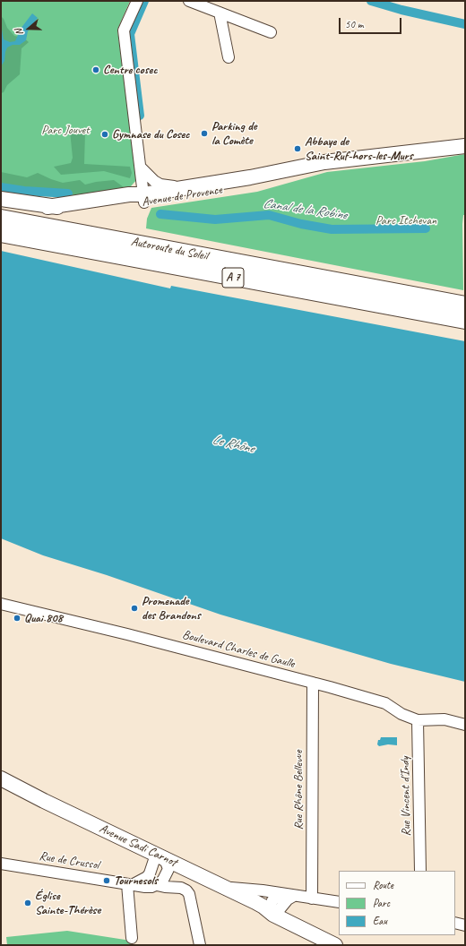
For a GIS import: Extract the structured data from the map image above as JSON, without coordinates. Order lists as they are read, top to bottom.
{
  "streets": {
    "highway": ["Autoroute du Soleil", "A 7"],
    "main road": ["Avenue de Provence", "Avenue Sadi Carnot"],
    "street": [
      "Boulevard Charles de Gaulle",
      "Rue Rhône Bellevue",
      "Rue Vincent d'Indy",
      "Rue de Crussol"
    ]
  },
  "crossings": [
    ["Boulevard Charles de Gaulle", "Rue Rhône Bellevue"],
    ["Boulevard Charles de Gaulle", "Rue Vincent d'Indy"]
  ],
  "water": ["Canal de la Robine", "Le Rhône"],
  "parks": ["Parc Jouvet", "Parc Itchevan"],
  "places": [
    "Centre cosec",
    "Parking de la Comète",
    "Gymnase du Cosec",
    "Abbaye de Saint-Ruf-hors-les-Murs",
    "Promenade des Brandons",
    "Quai 808",
    "Tournesols",
    "Église Sainte-Thérèse"
  ],
  "legend": ["Route", "Parc", "Eau"],
  "scale_bar": "50 m",
  "north": "left"
}
